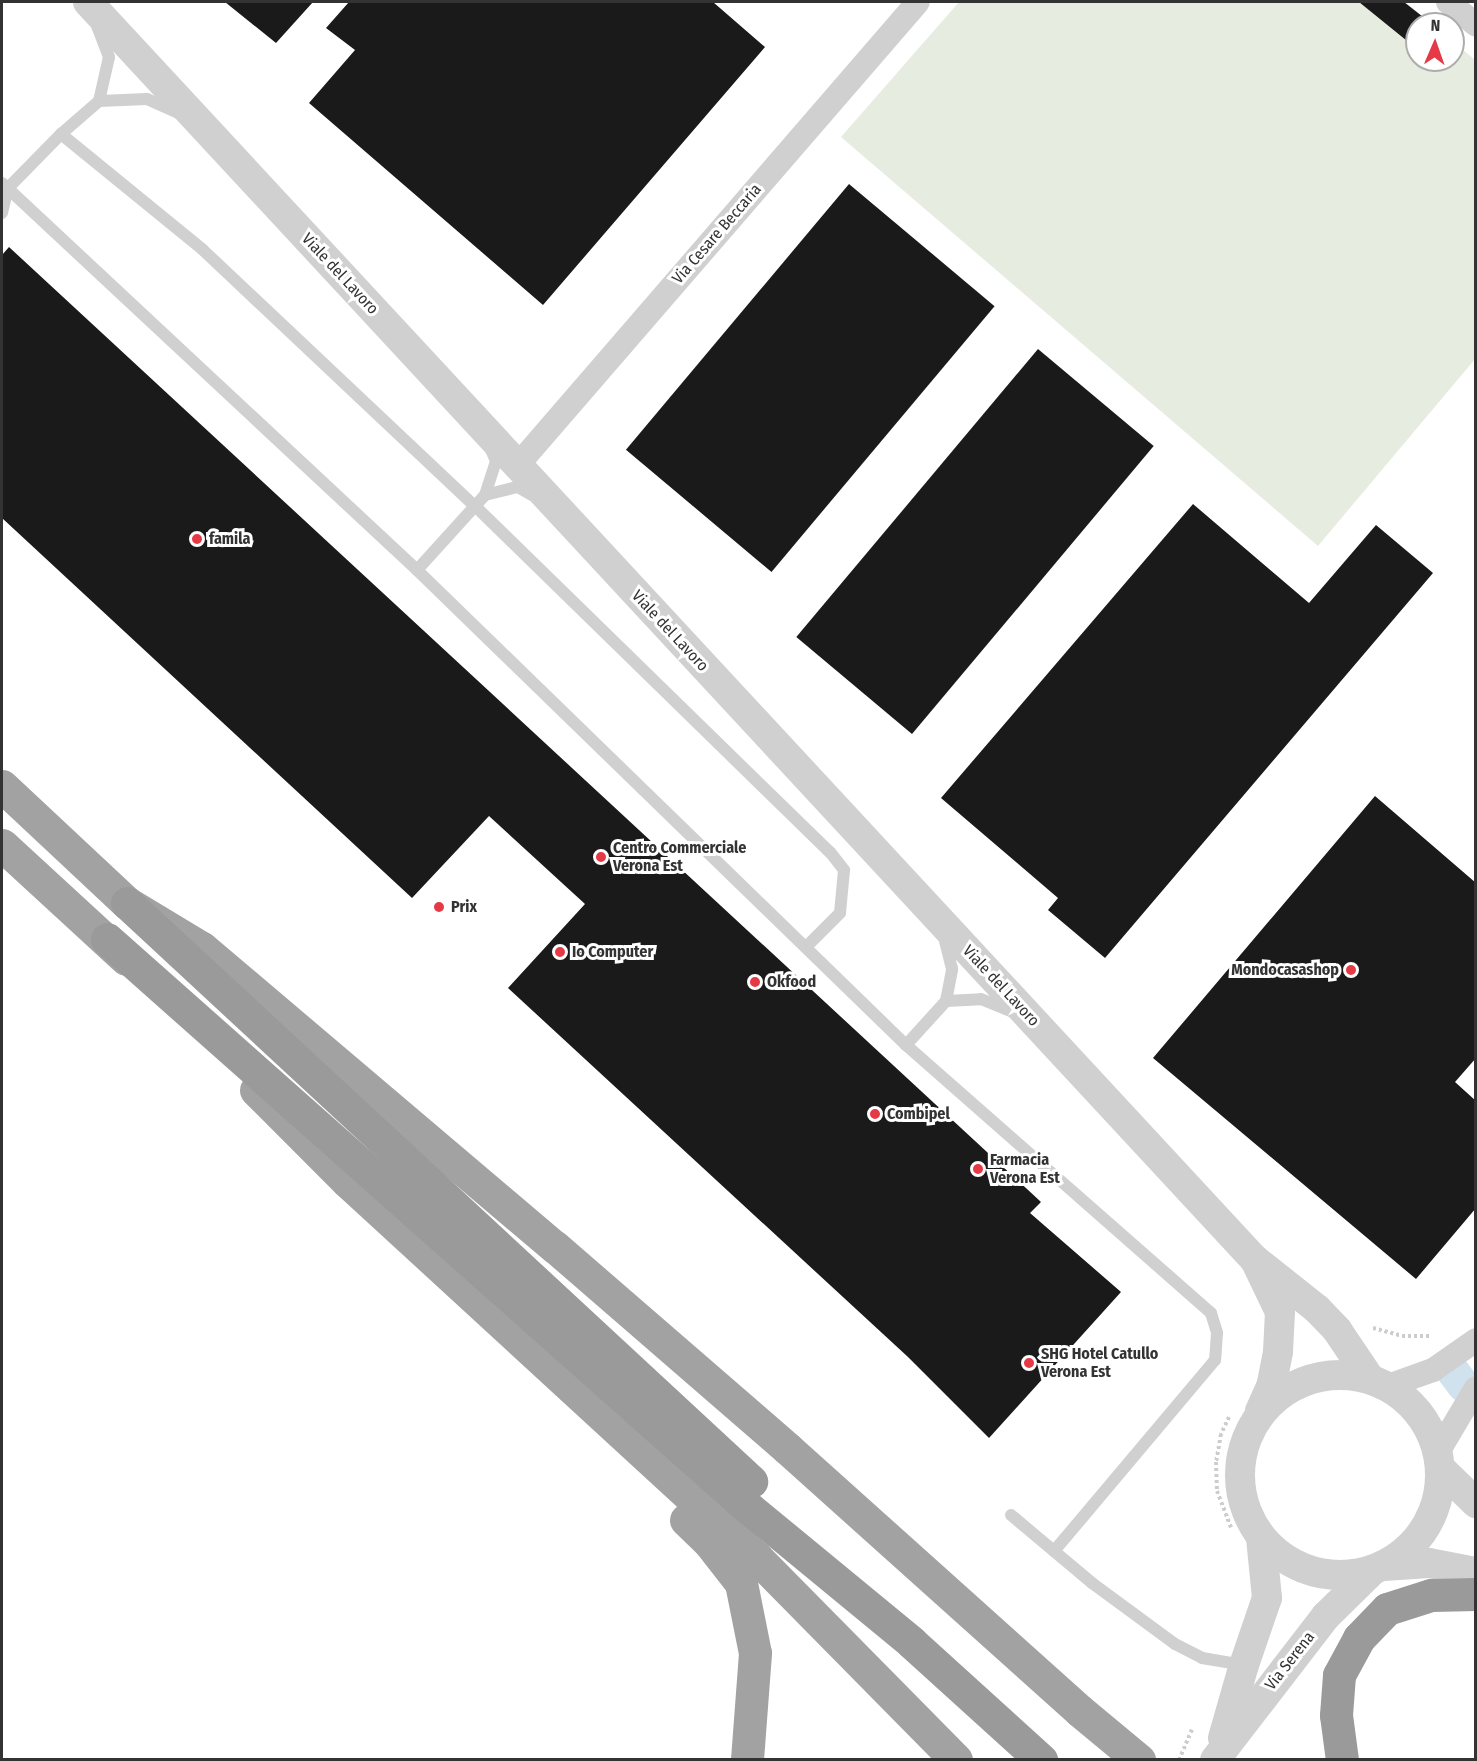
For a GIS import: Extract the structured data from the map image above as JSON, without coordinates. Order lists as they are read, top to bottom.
{
  "streets": {
    "street": ["Via Cesare Beccaria", "Viale del Lavoro", "Via Serena"]
  },
  "crossings": [
    ["Via Cesare Beccaria", "Viale del Lavoro"],
    ["Viale del Lavoro", "Via Serena"]
  ],
  "places": [
    "famila",
    "Centro Commerciale Verona Est",
    "Prix",
    "Io Computer",
    "Mondocasashop",
    "Okfood",
    "Combipel",
    "Farmacia Verona Est",
    "SHG Hotel Catullo Verona Est"
  ],
  "north": "top"
}
